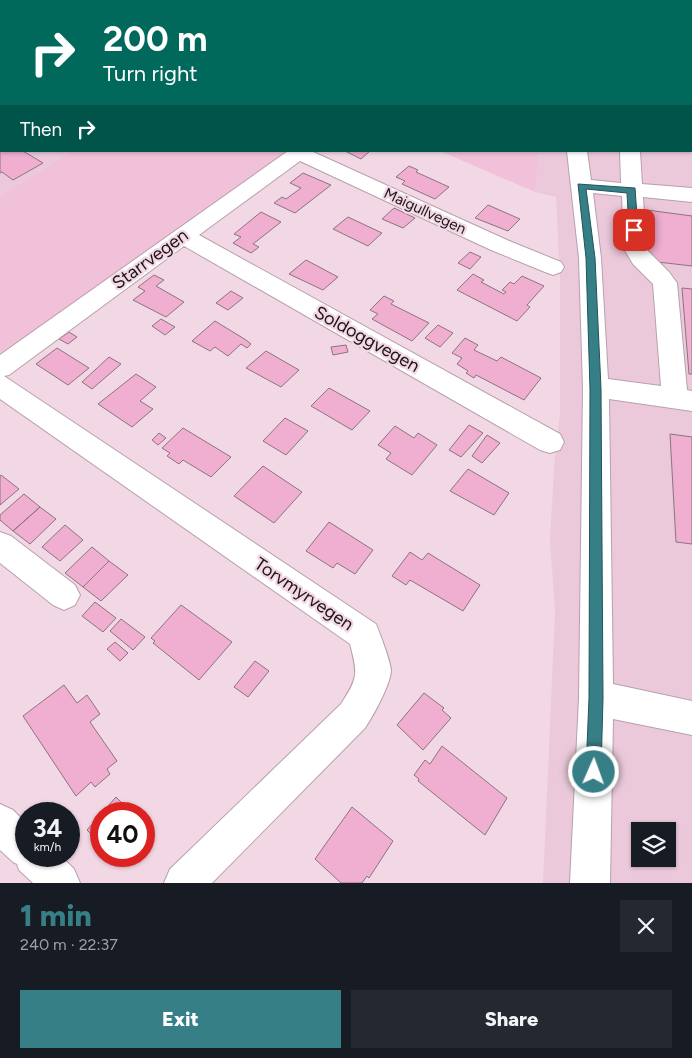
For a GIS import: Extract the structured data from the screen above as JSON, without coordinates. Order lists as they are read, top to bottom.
{
  "streets": {
    "street": [
      "Maigullvegen",
      "Starrvegen",
      "Soldoggvegen",
      "Torvmyrvegen"
    ]
  },
  "crossings": [
    ["Maigullvegen", "Starrvegen"],
    ["Starrvegen", "Soldoggvegen"]
  ],
  "page": {
    "turn": ["200 m", "Turn right"],
    "then": "Then",
    "speed": "34 km/h",
    "limit": "40",
    "heading": ["1 min", "240 m · 22:37"],
    "buttons": ["Exit", "Share"]
  }
}
